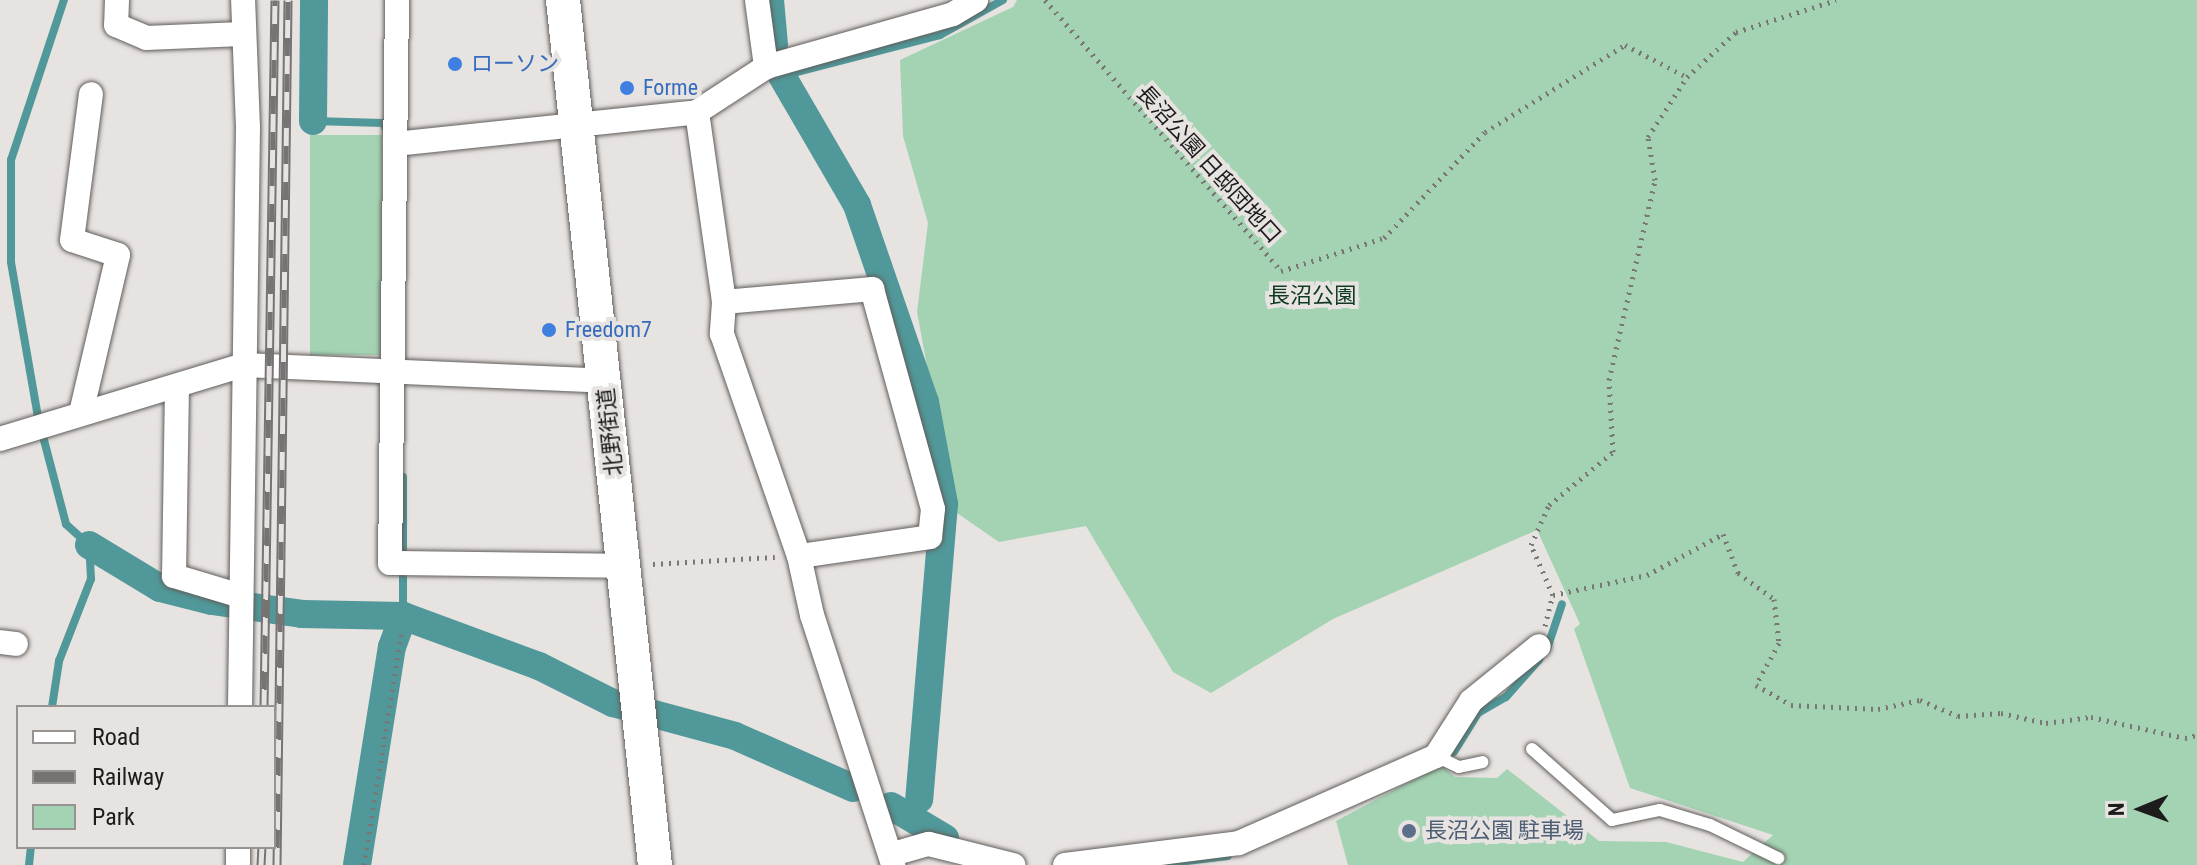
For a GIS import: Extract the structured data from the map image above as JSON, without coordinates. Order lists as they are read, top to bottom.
{
  "streets": {
    "main road": ["北野街道"],
    "path": ["長沼公園 日邸団地口"]
  },
  "parks": ["長沼公園"],
  "places": [
    "ローソン",
    "Forme",
    "Freedom7",
    "長沼公園 駐車場"
  ],
  "legend": ["Road", "Railway", "Park"],
  "north": "left"
}
